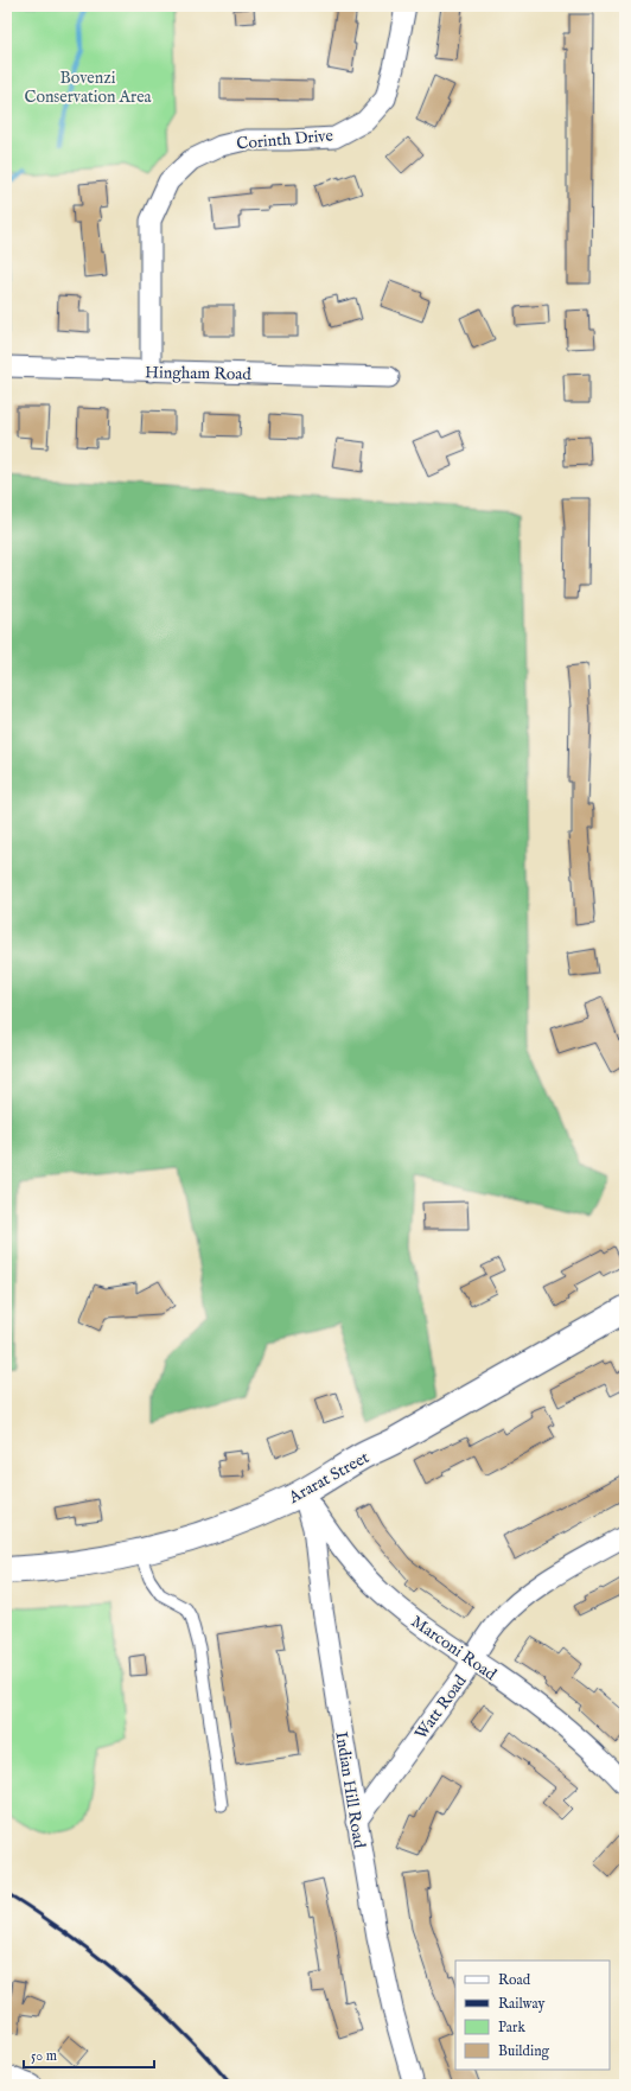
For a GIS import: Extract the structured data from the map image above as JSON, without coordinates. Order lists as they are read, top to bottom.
{
  "streets": {
    "main road": ["Ararat Street"],
    "street": [
      "Corinth Drive",
      "Hingham Road",
      "Marconi Road",
      "Watt Road",
      "Indian Hill Road"
    ]
  },
  "crossings": [
    ["Corinth Drive", "Hingham Road"],
    ["Ararat Street", "Marconi Road"],
    ["Ararat Street", "Indian Hill Road"],
    ["Marconi Road", "Watt Road"],
    ["Marconi Road", "Indian Hill Road"],
    ["Watt Road", "Indian Hill Road"]
  ],
  "parks": ["Bovenzi Conservation Area"],
  "legend": [
    "Road",
    "Railway",
    "Park",
    "Building"
  ],
  "scale_bar": "50 m"
}
